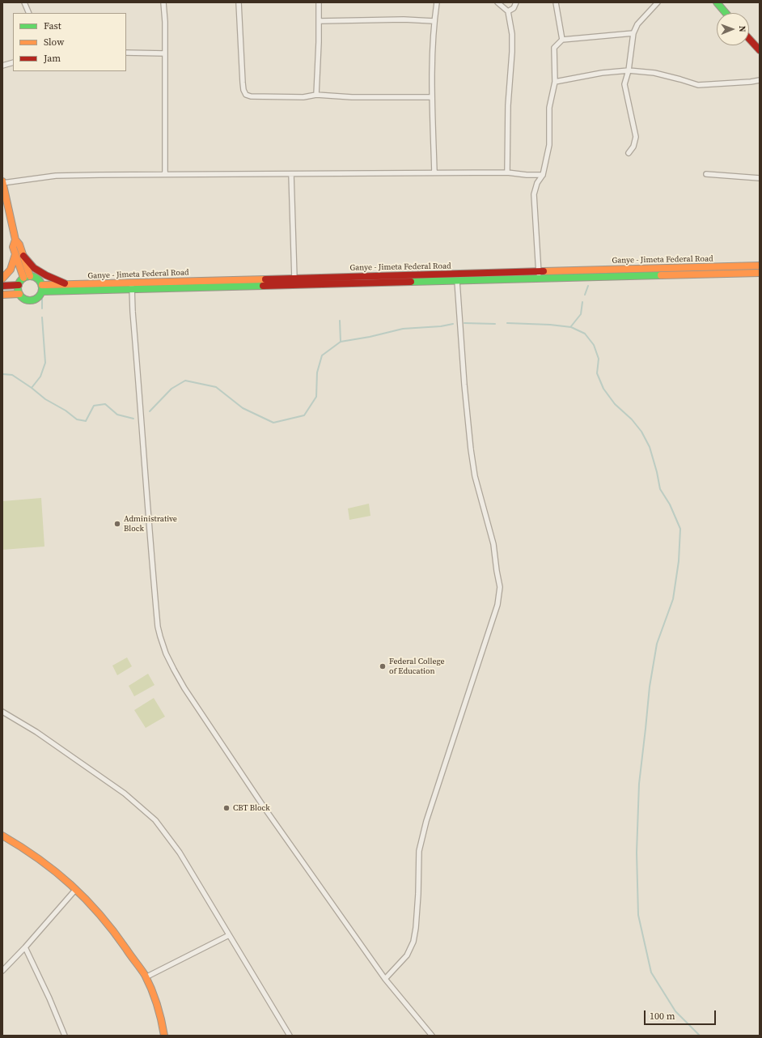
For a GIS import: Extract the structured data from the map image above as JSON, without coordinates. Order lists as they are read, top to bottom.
{
  "streets": {
    "main road": ["Ganye - Jimeta Federal Road"]
  },
  "places": ["Administrative Block", "Federal College of Education", "CBT Block"],
  "legend": ["Fast", "Slow", "Jam"],
  "scale_bar": "100 m",
  "north": "right"
}
